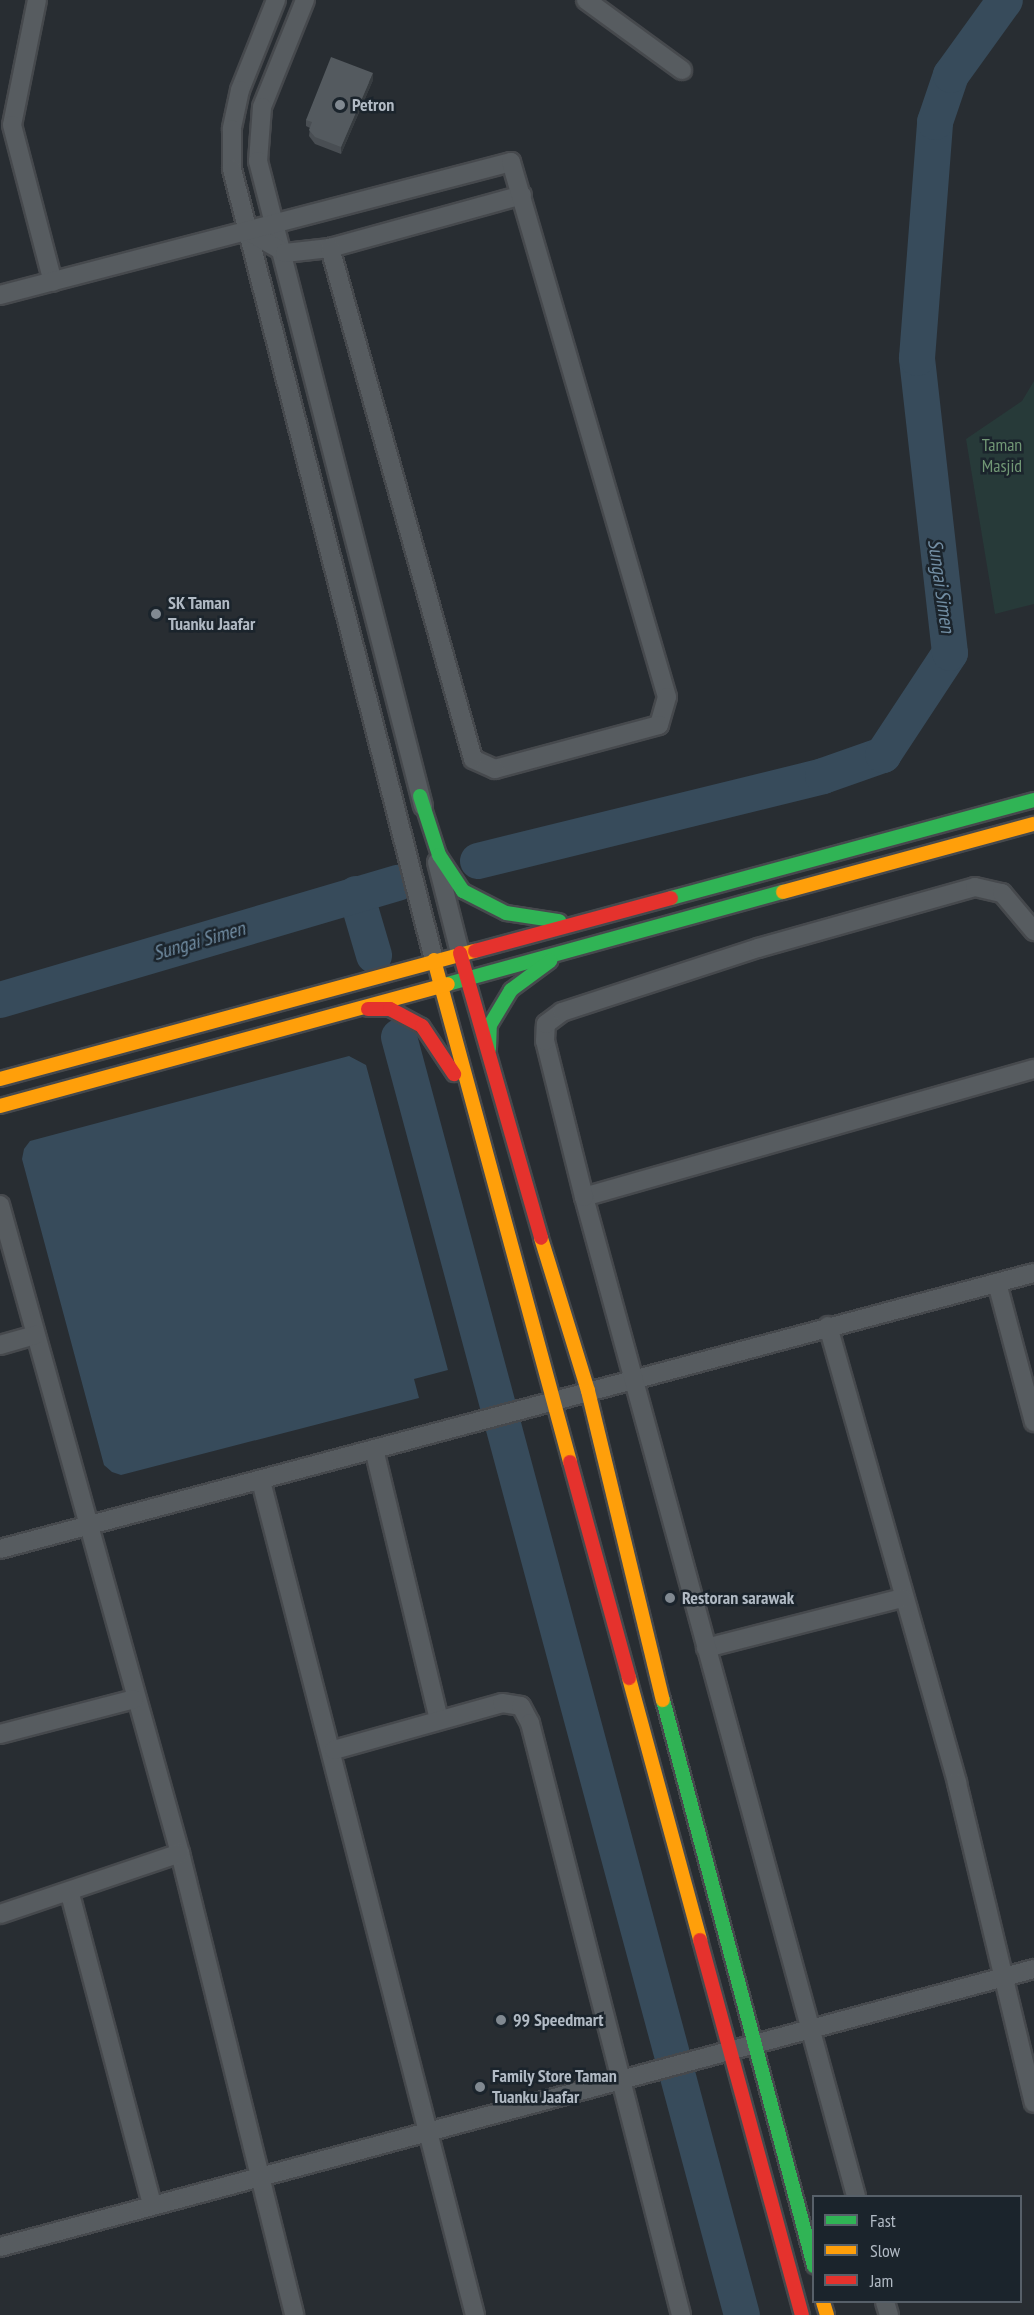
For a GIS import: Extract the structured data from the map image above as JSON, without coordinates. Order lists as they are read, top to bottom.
{
  "water": ["Sungai Simen"],
  "parks": ["Taman Masjid"],
  "places": [
    "Petron",
    "SK Taman Tuanku Jaafar",
    "Restoran sarawak",
    "99 Speedmart",
    "Family Store Taman Tuanku Jaafar"
  ],
  "legend": ["Fast", "Slow", "Jam"]
}
